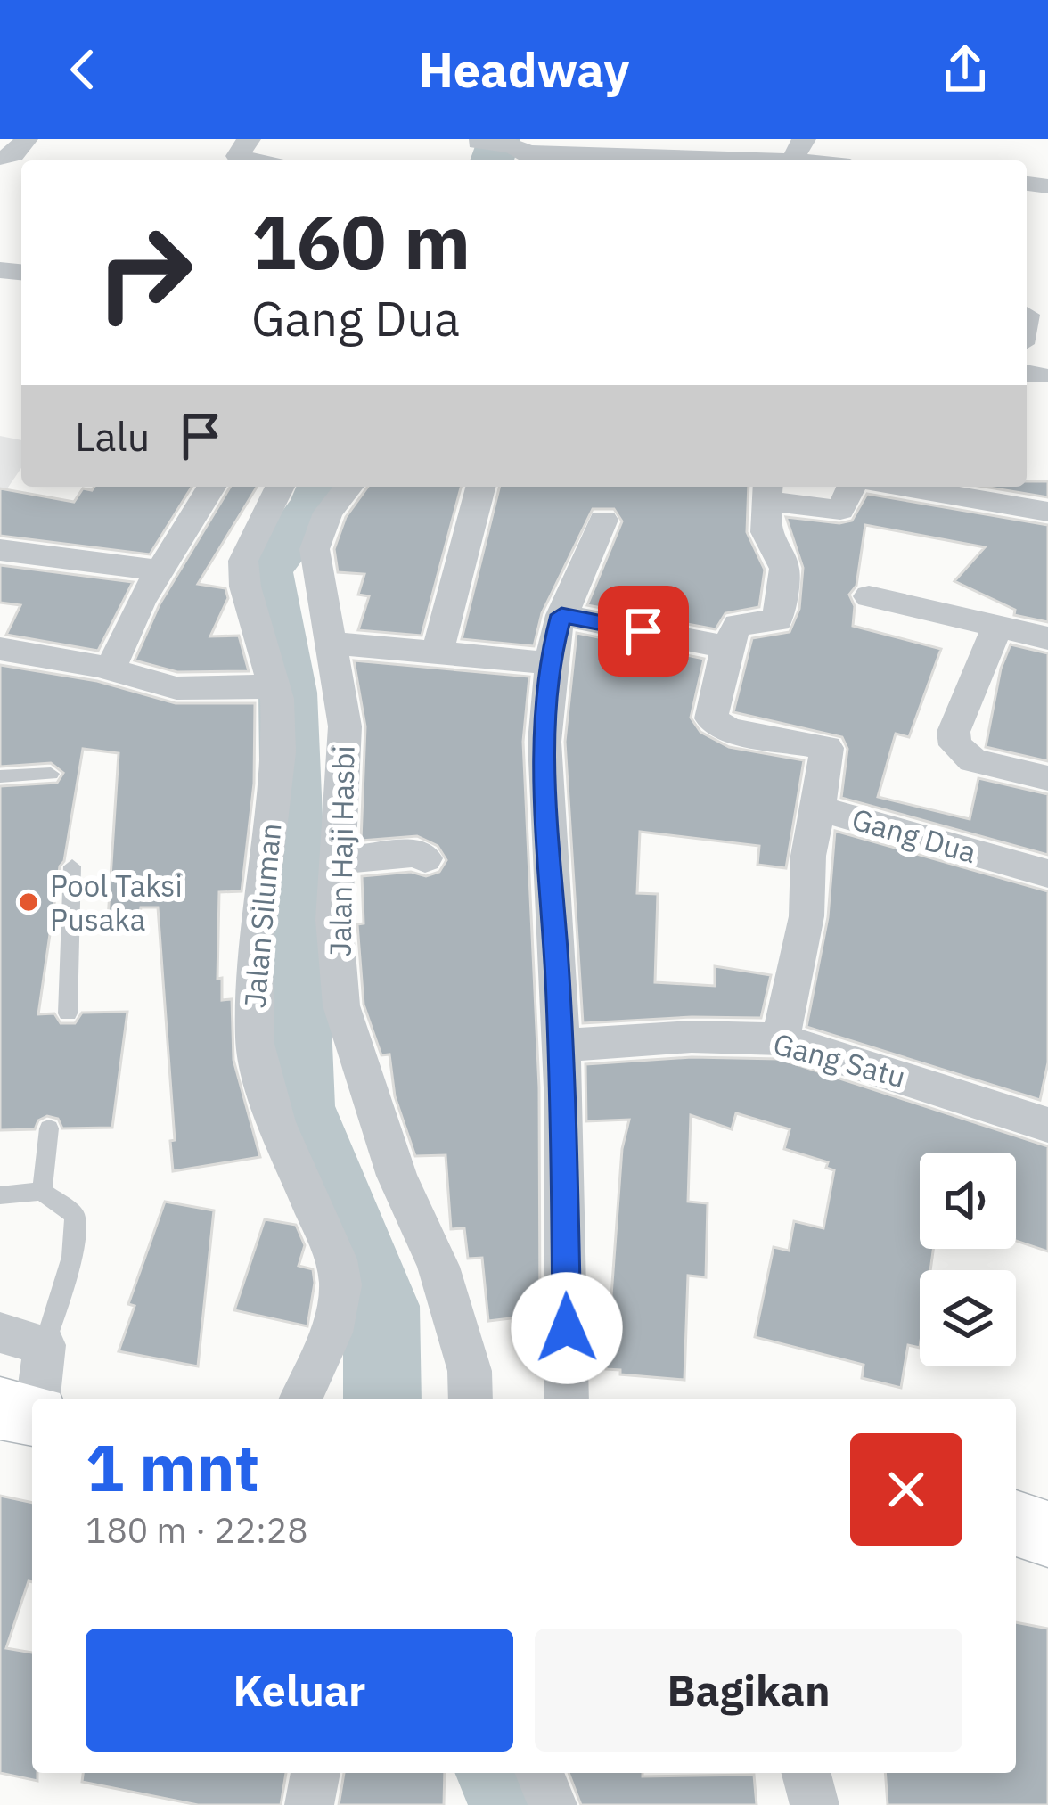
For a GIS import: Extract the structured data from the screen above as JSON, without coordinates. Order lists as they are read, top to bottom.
{
  "streets": {
    "street": [
      "Gang Dua",
      "Jalan Haji Hasbi",
      "Jalan Siluman",
      "Gang Satu"
    ]
  },
  "places": ["Pool Taksi Pusaka"],
  "page": {
    "header": "Headway",
    "turn": ["160 m", "Gang Dua"],
    "then": "Lalu",
    "heading": ["1 mnt", "180 m · 22:28"],
    "buttons": ["Keluar", "Bagikan"]
  }
}
